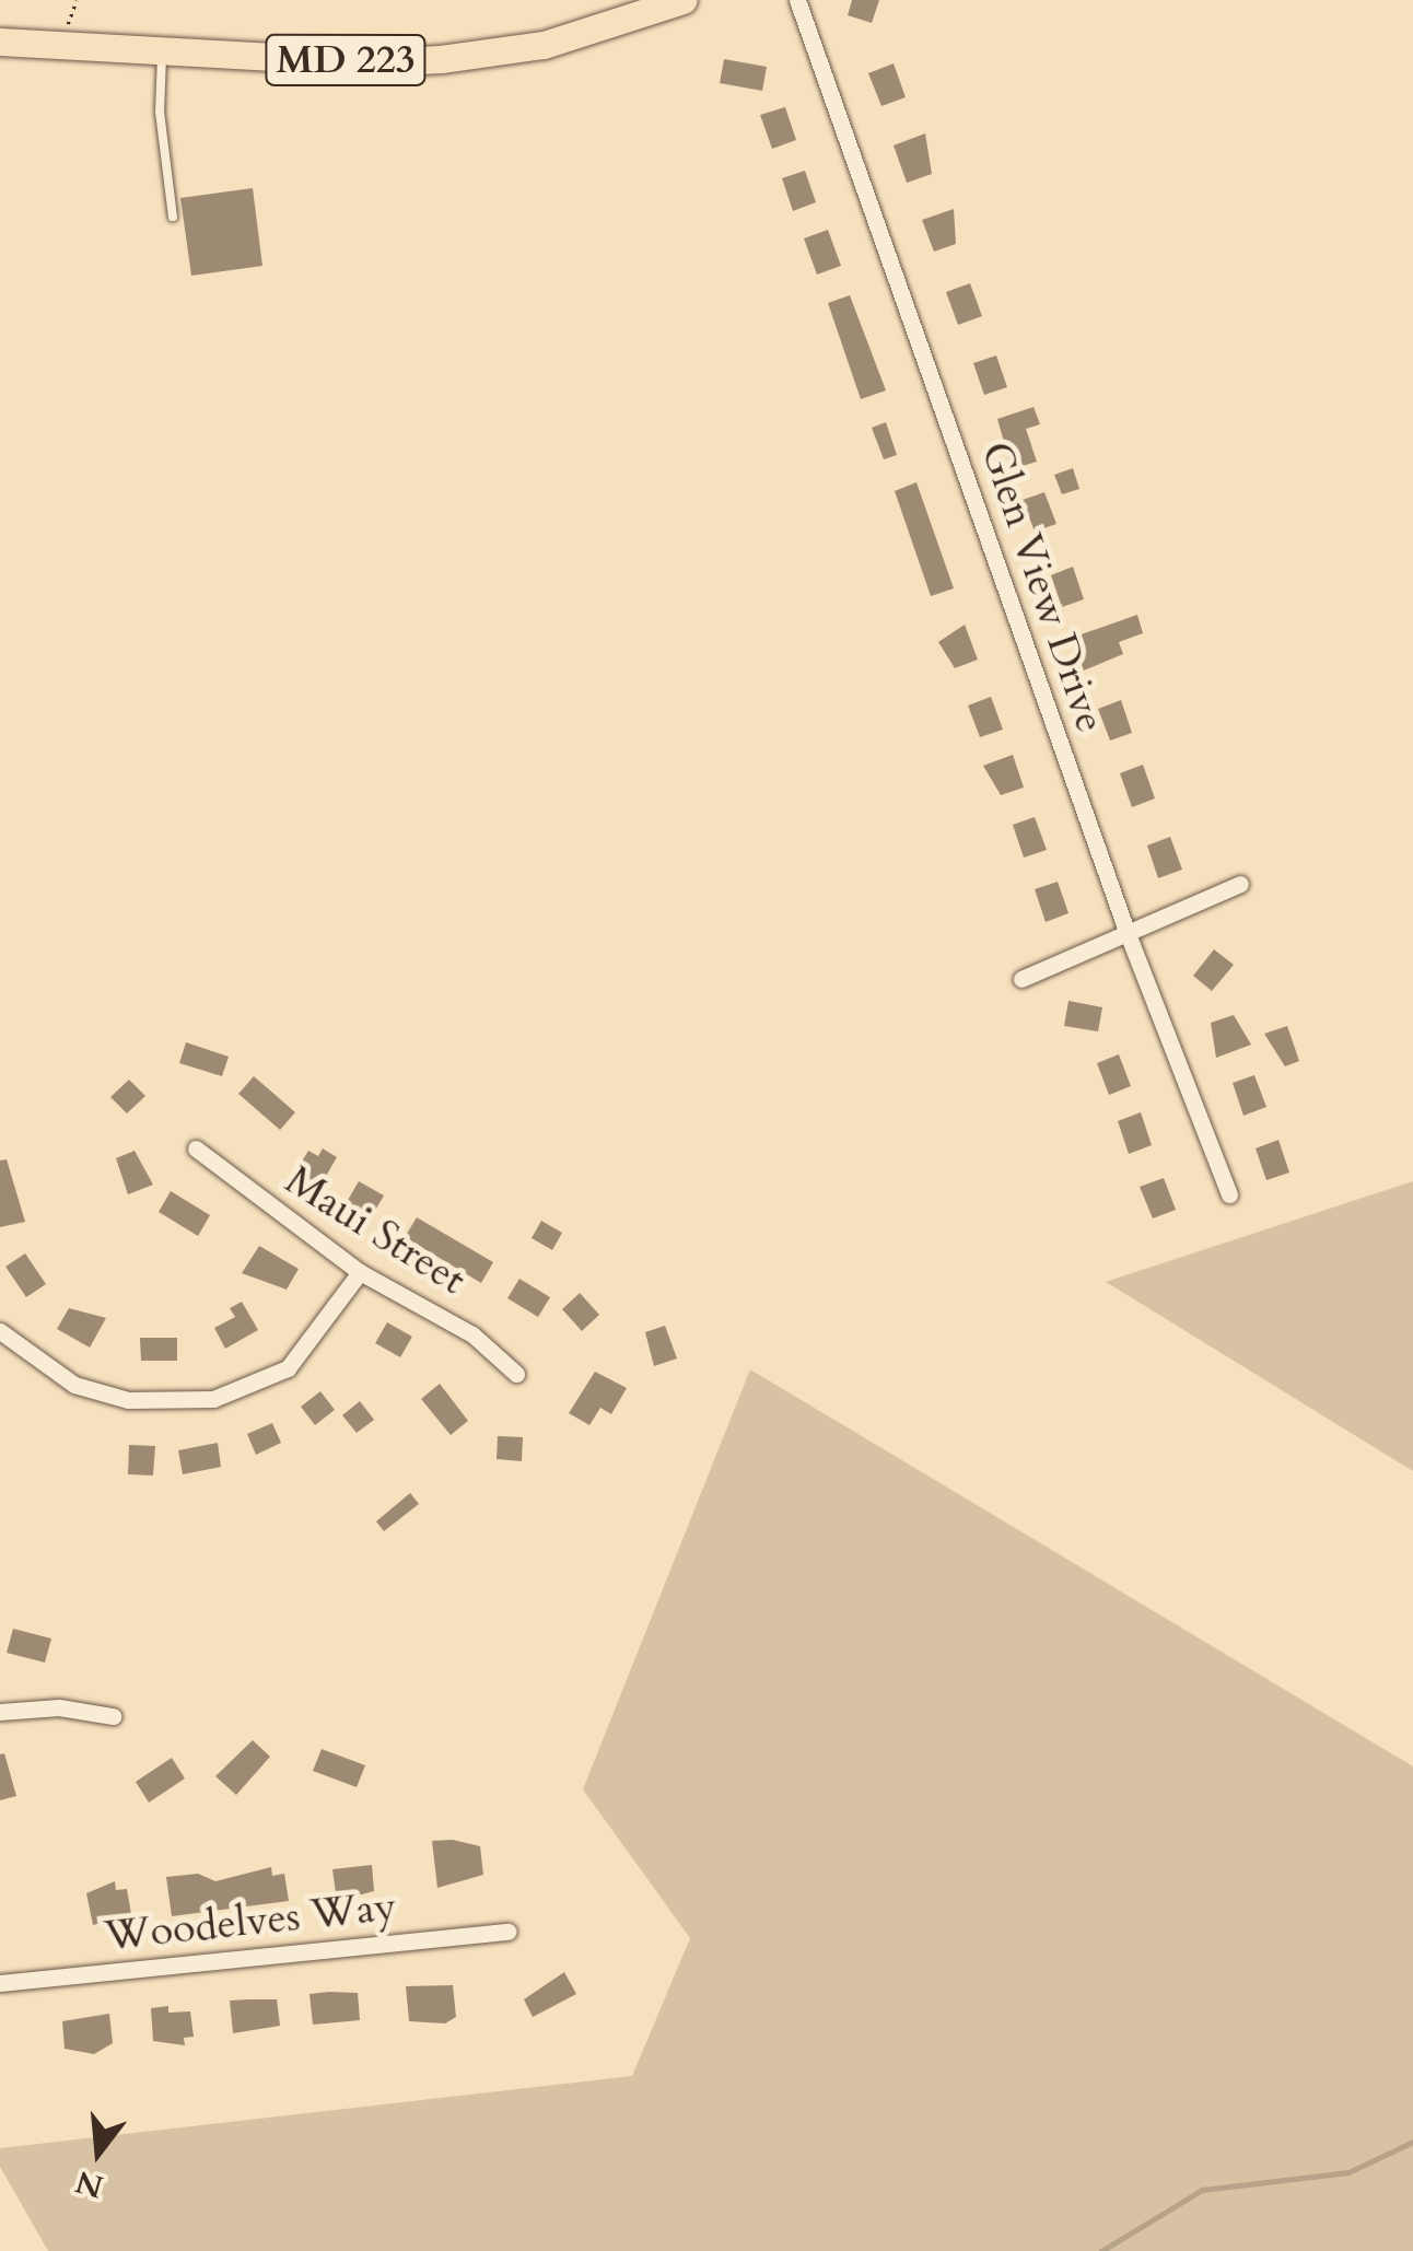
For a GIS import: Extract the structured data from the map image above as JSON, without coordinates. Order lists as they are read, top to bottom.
{
  "streets": {
    "main road": ["MD 223"],
    "street": ["Glen View Drive", "Maui Street", "Woodelves Way"]
  },
  "north": "bottom"
}
